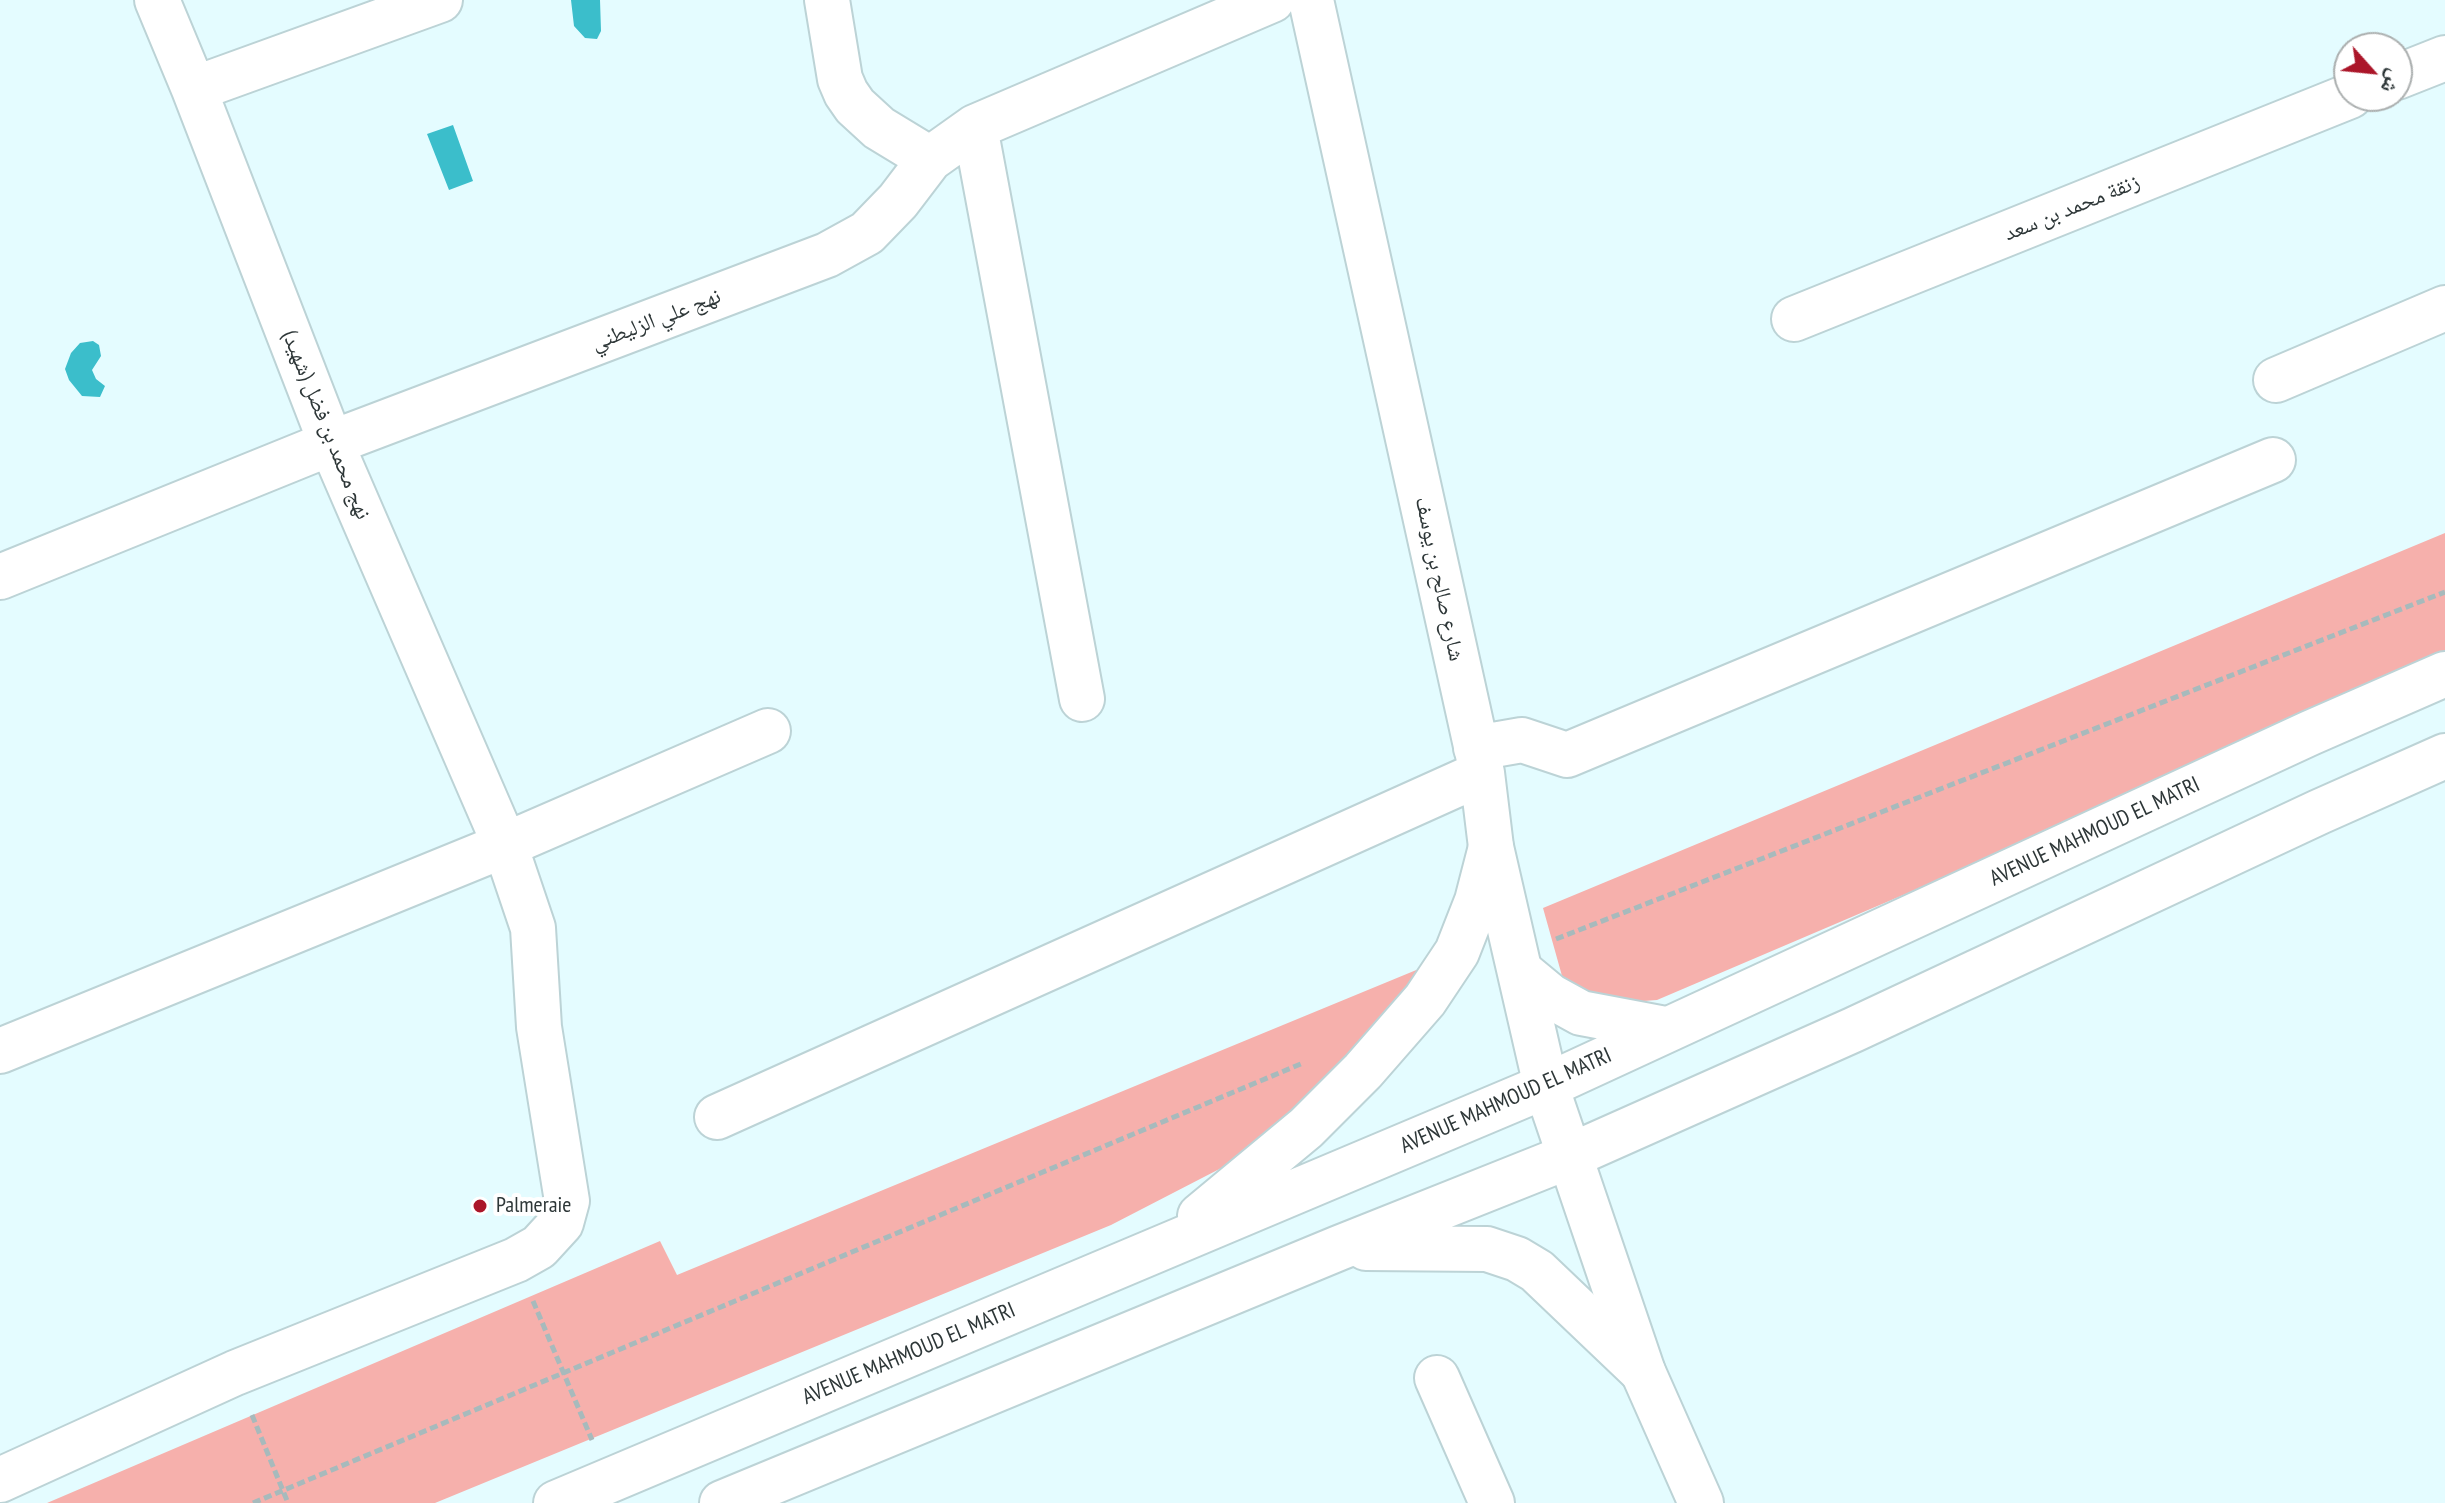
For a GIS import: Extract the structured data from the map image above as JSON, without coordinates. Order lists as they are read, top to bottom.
{
  "streets": {
    "main road": [
      "زنقة محمد بن سعد",
      "نهج علي الزليطني",
      "نهج محمد بن فضل (شهيد)",
      "شارع صالح بن يوسف",
      "AVENUE MAHMOUD EL MATRI"
    ]
  },
  "crossings": [
    ["نهج علي الزليطني", "نهج محمد بن فضل (شهيد)"],
    ["شارع صالح بن يوسف", "AVENUE MAHMOUD EL MATRI"]
  ],
  "places": ["Palmeraie"],
  "north": "bottom right"
}
